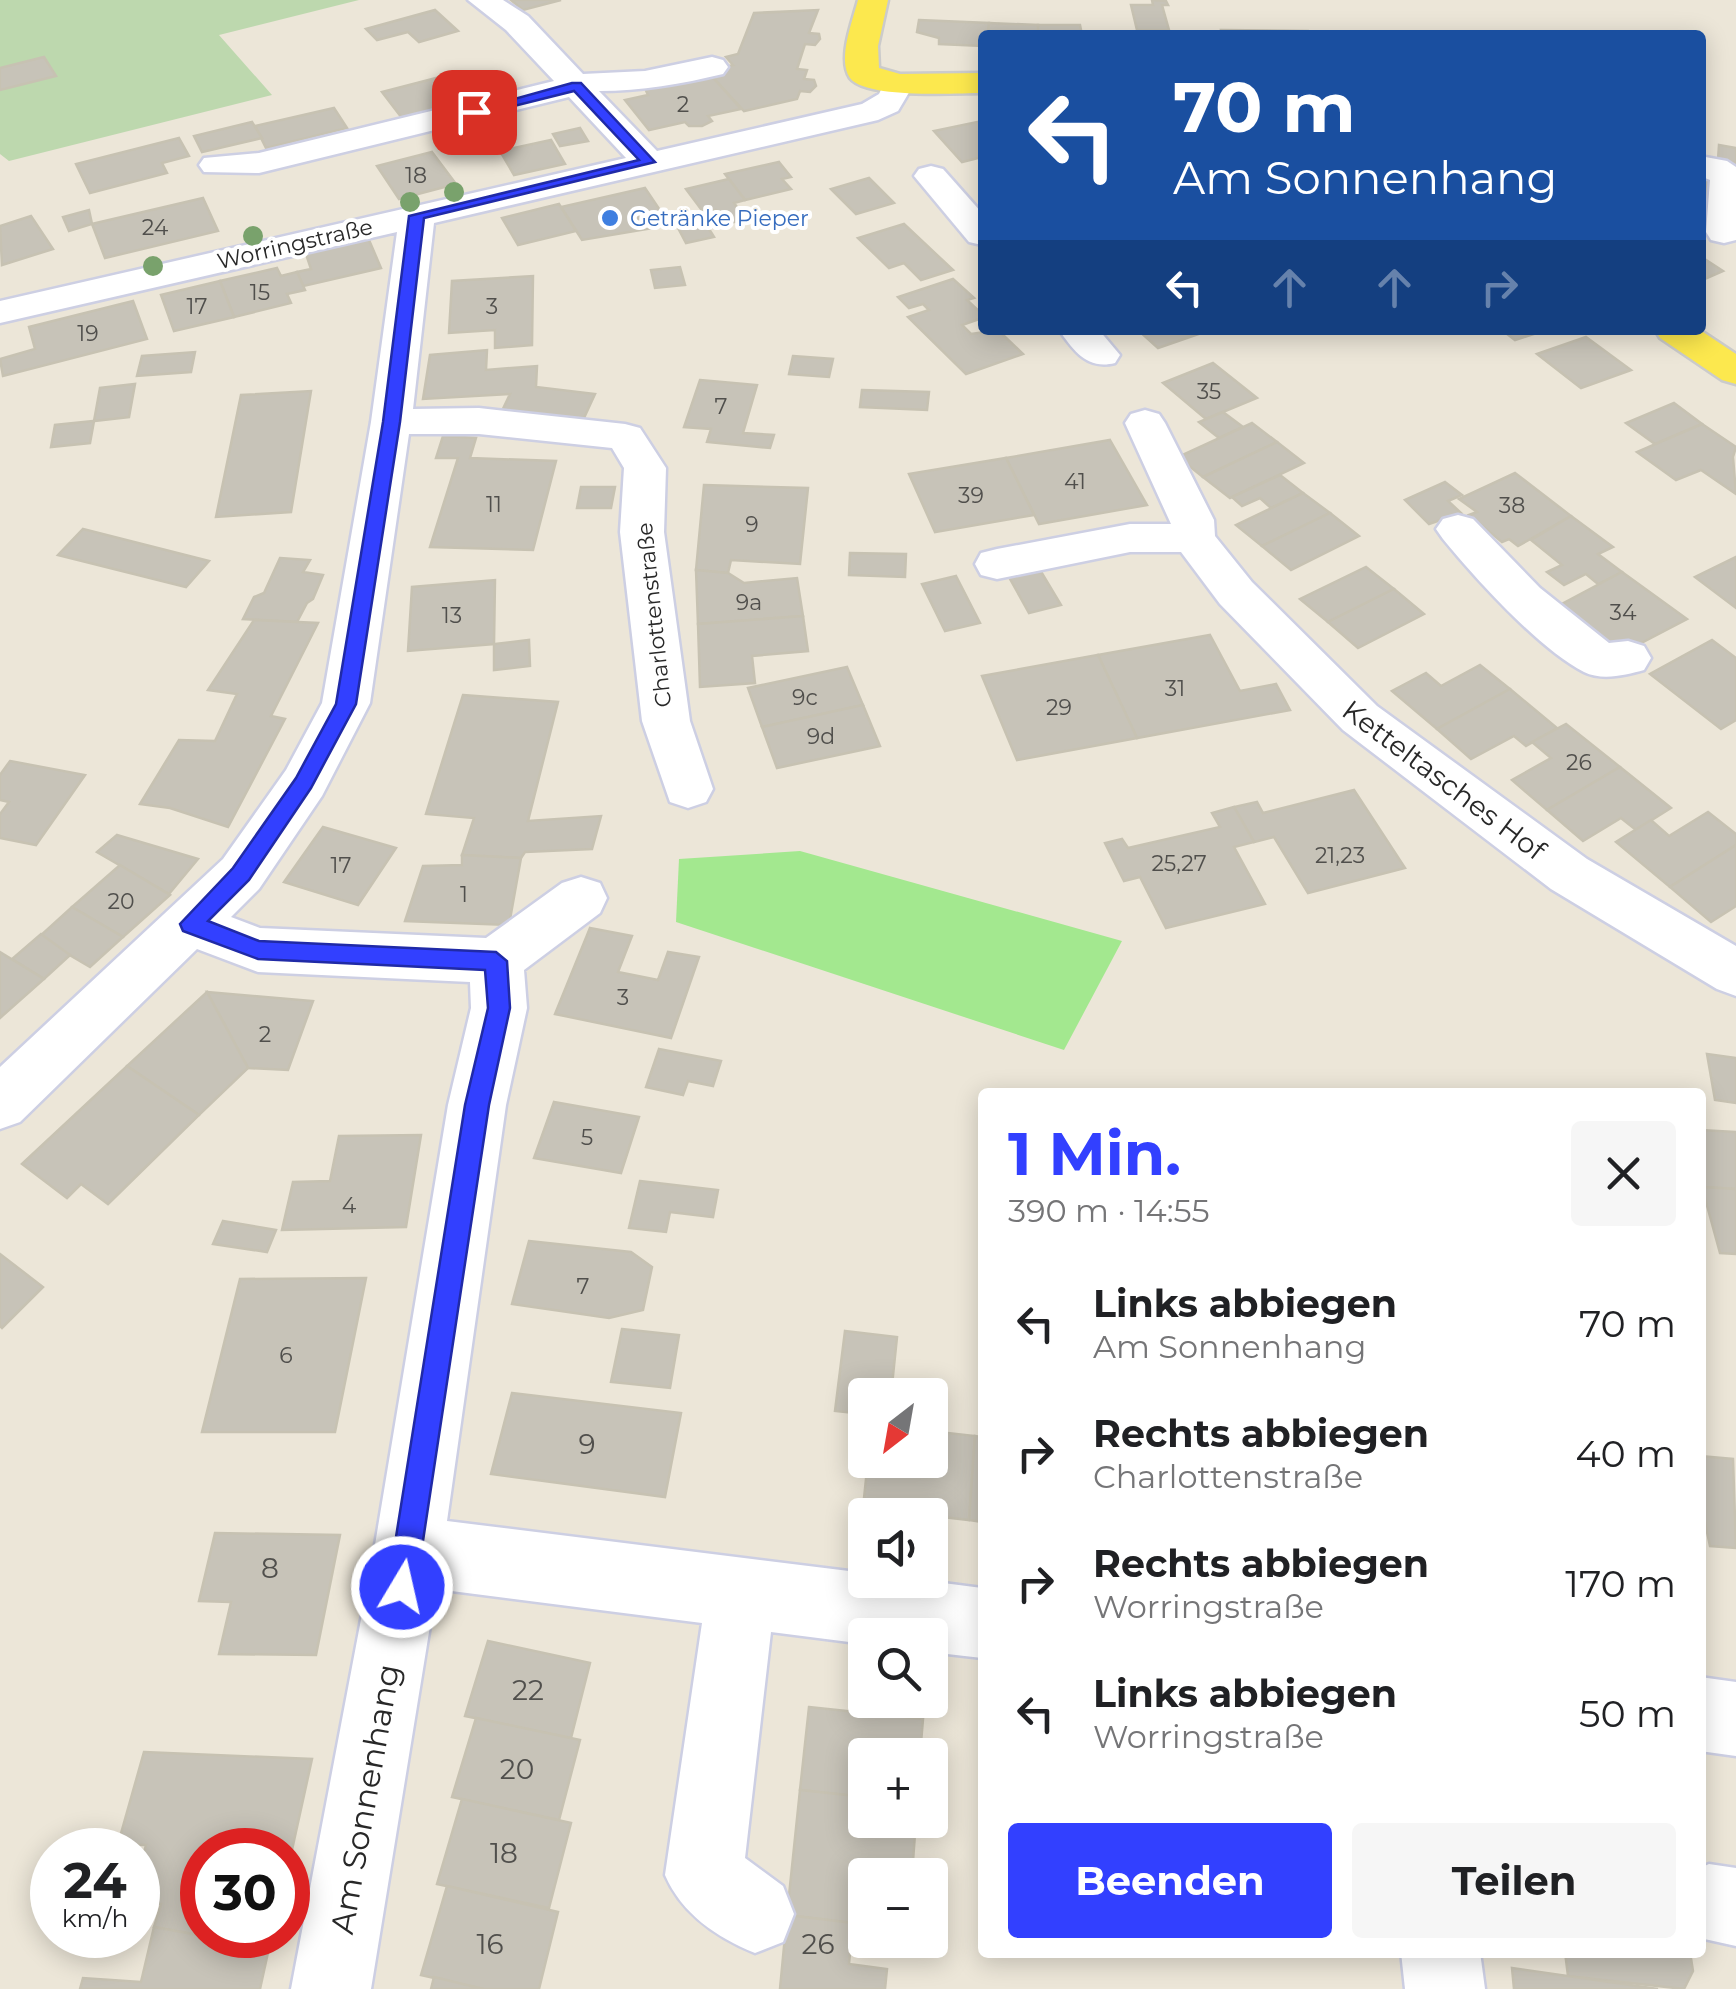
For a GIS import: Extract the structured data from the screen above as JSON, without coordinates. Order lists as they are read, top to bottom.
{
  "streets": {
    "street": [
      "Worringstraße",
      "Charlottenstraße",
      "Ketteltasches Hof",
      "Am Sonnenhang"
    ]
  },
  "places": ["Getränke Pieper"],
  "house_numbers": [
    "2",
    "18",
    "24",
    "15",
    "17",
    "3",
    "19",
    "35",
    "7",
    "41",
    "39",
    "11",
    "38",
    "9",
    "9a",
    "34",
    "13",
    "31",
    "9c",
    "29",
    "9d",
    "26",
    "21,23",
    "25,27",
    "17",
    "1",
    "20",
    "3",
    "2",
    "5",
    "4",
    "7",
    "6",
    "9",
    "8",
    "22",
    "20",
    "18",
    "16",
    "26"
  ],
  "north": "bottom left",
  "page": {
    "turn": ["70 m", "Am Sonnenhang"],
    "heading": ["1 Min.", "390 m · 14:55"],
    "list": [
      {
        "name": "Links abbiegen",
        "note": "Am Sonnenhang",
        "value": "70 m"
      },
      {
        "name": "Rechts abbiegen",
        "note": "Charlottenstraße",
        "value": "40 m"
      },
      {
        "name": "Rechts abbiegen",
        "note": "Worringstraße",
        "value": "170 m"
      },
      {
        "name": "Links abbiegen",
        "note": "Worringstraße",
        "value": "50 m"
      }
    ],
    "map_buttons": ["+", "−"],
    "buttons": ["Beenden", "Teilen"],
    "speed": "24 km/h",
    "limit": "30"
  }
}
